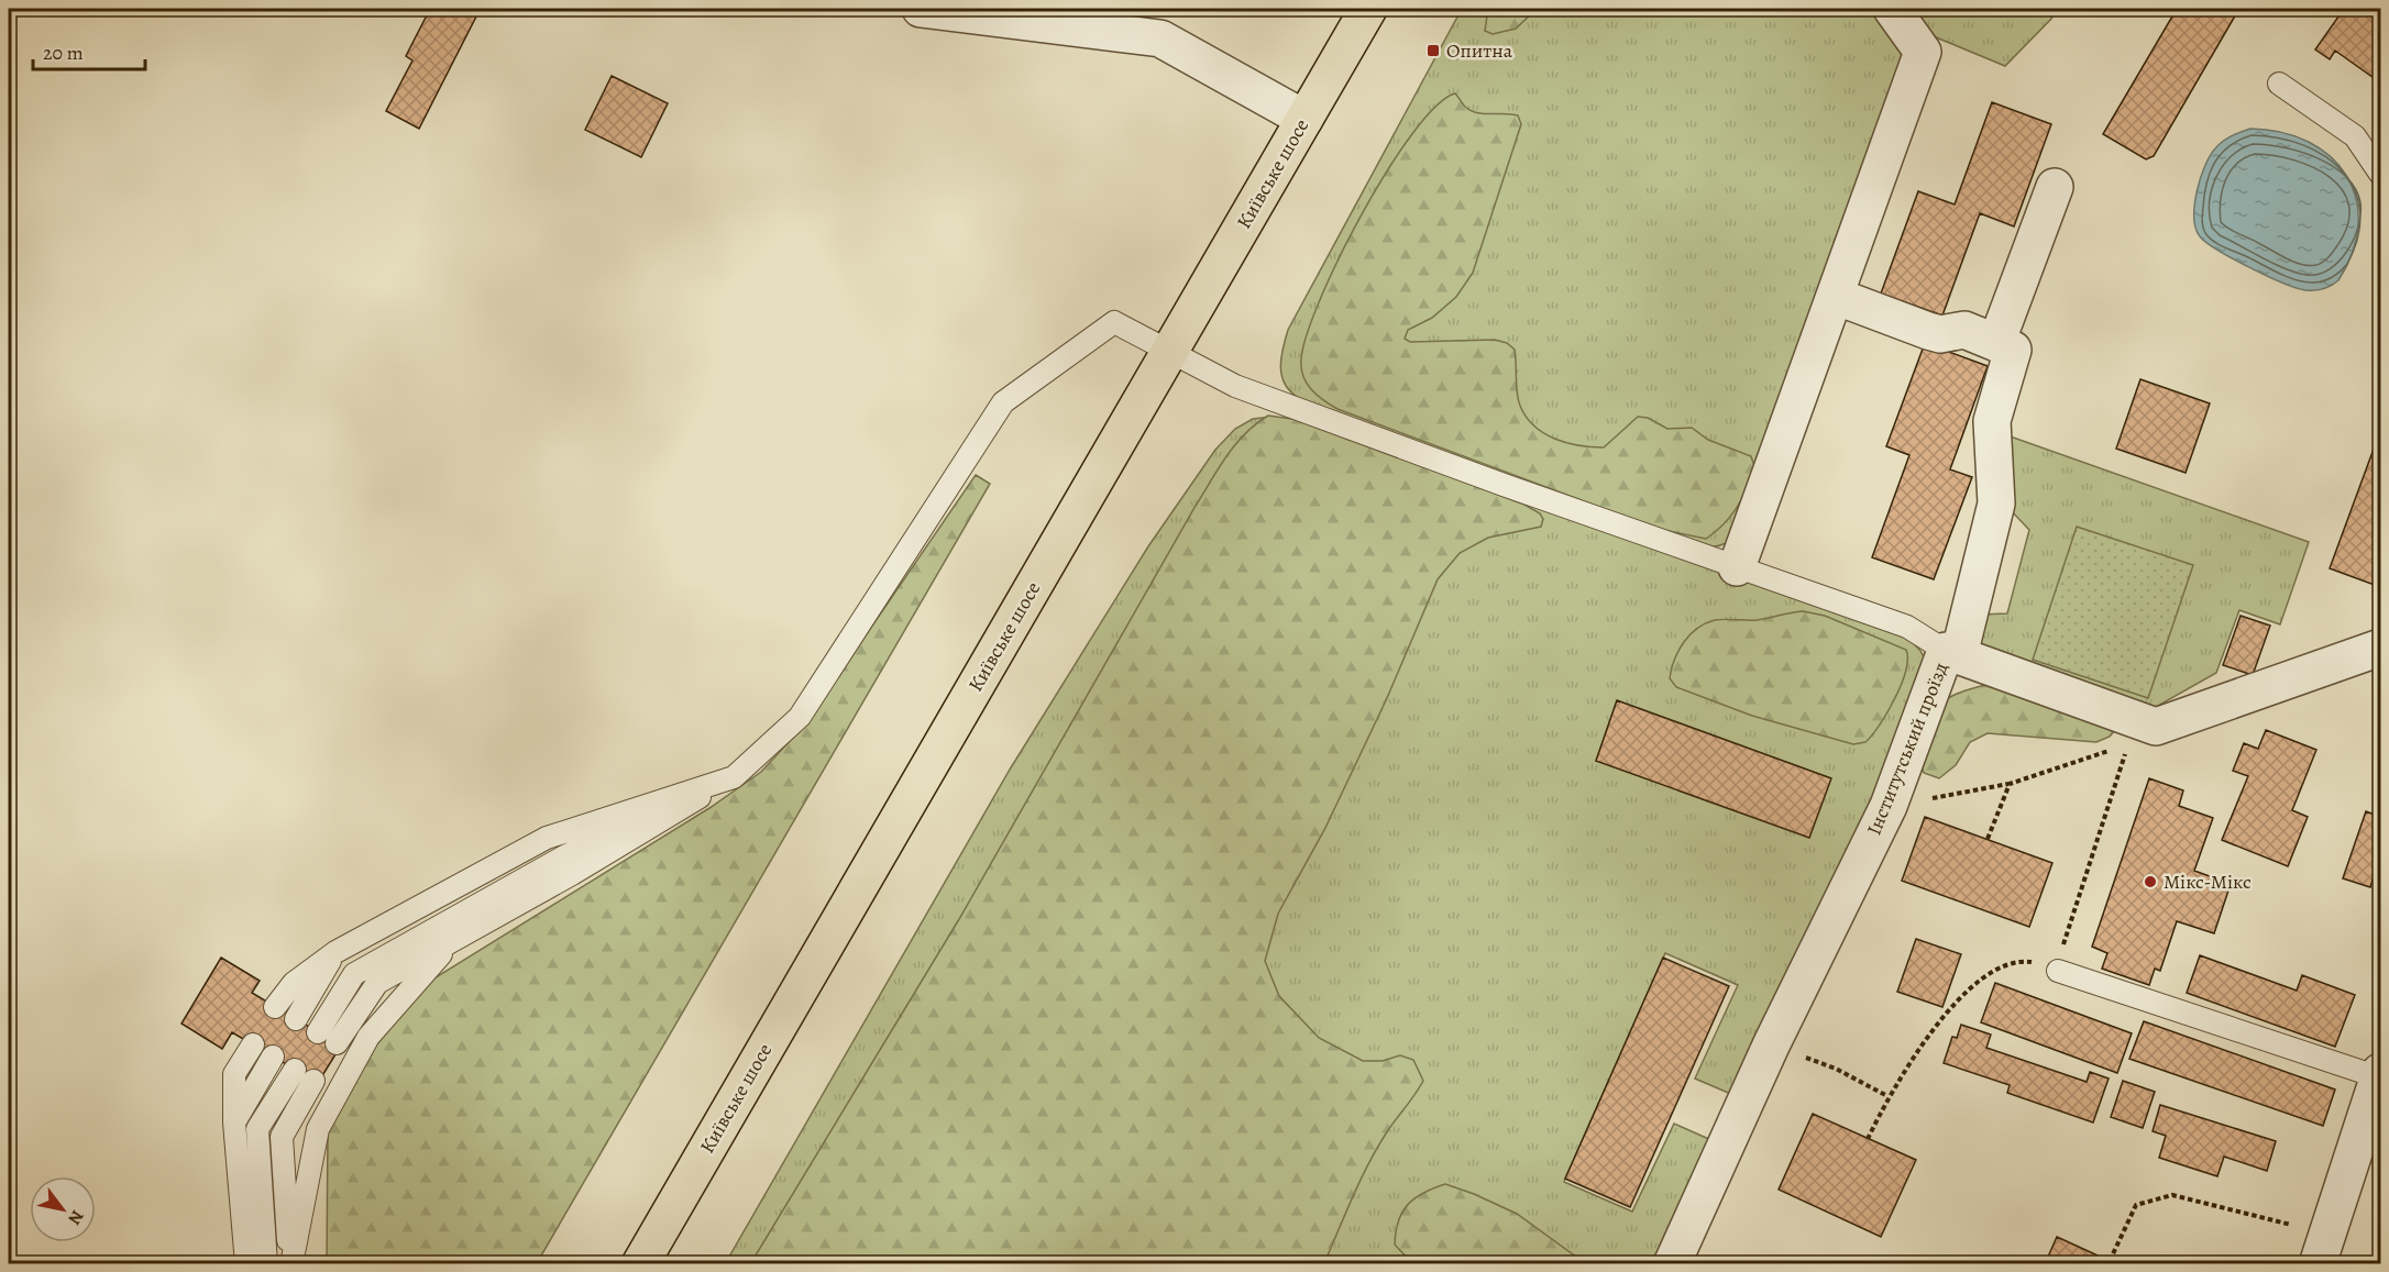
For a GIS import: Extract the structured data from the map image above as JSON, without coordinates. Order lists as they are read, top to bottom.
{
  "streets": {
    "main road": ["Київське шосе"],
    "street": ["Інститутський проїзд"]
  },
  "places": {
    "transit": ["Опитна"],
    "other": ["Мікс-Мікс"]
  },
  "scale_bar": "20 m",
  "north": "bottom right"
}
